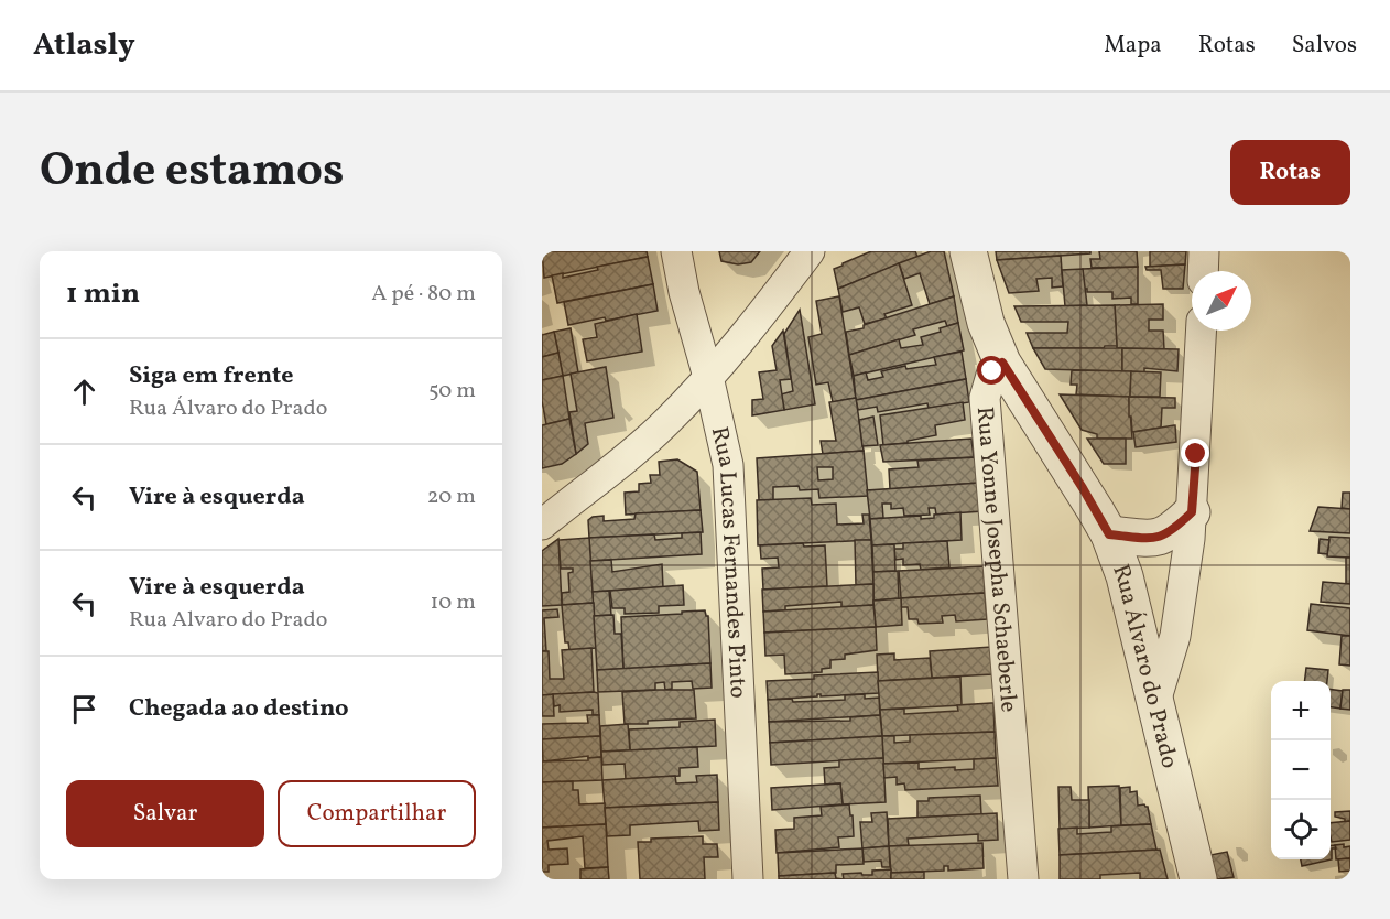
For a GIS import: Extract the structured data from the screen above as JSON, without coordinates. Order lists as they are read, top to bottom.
{
  "streets": {
    "street": ["Rua Yonne Josepha Schaeberle", "Rua Lucas Fernandes Pinto", "Rua Álvaro do Prado"]
  },
  "crossings": [
    ["Rua Yonne Josepha Schaeberle", "Rua Álvaro do Prado"]
  ],
  "north": "top right",
  "page": {
    "header": "Atlasly",
    "nav": ["Mapa", "Rotas", "Salvos"],
    "title": "Onde estamos",
    "buttons": [
      "Rotas",
      ["Salvar", "Compartilhar"]
    ],
    "heading": ["1 min", "A pé · 80 m"],
    "list": [
      ["Siga em frente", "Rua Álvaro do Prado", "50 m"],
      ["Vire à esquerda", "20 m"],
      ["Vire à esquerda", "Rua Alvaro do Prado", "10 m"],
      "Chegada ao destino"
    ],
    "map_buttons": ["+", "−"]
  }
}
